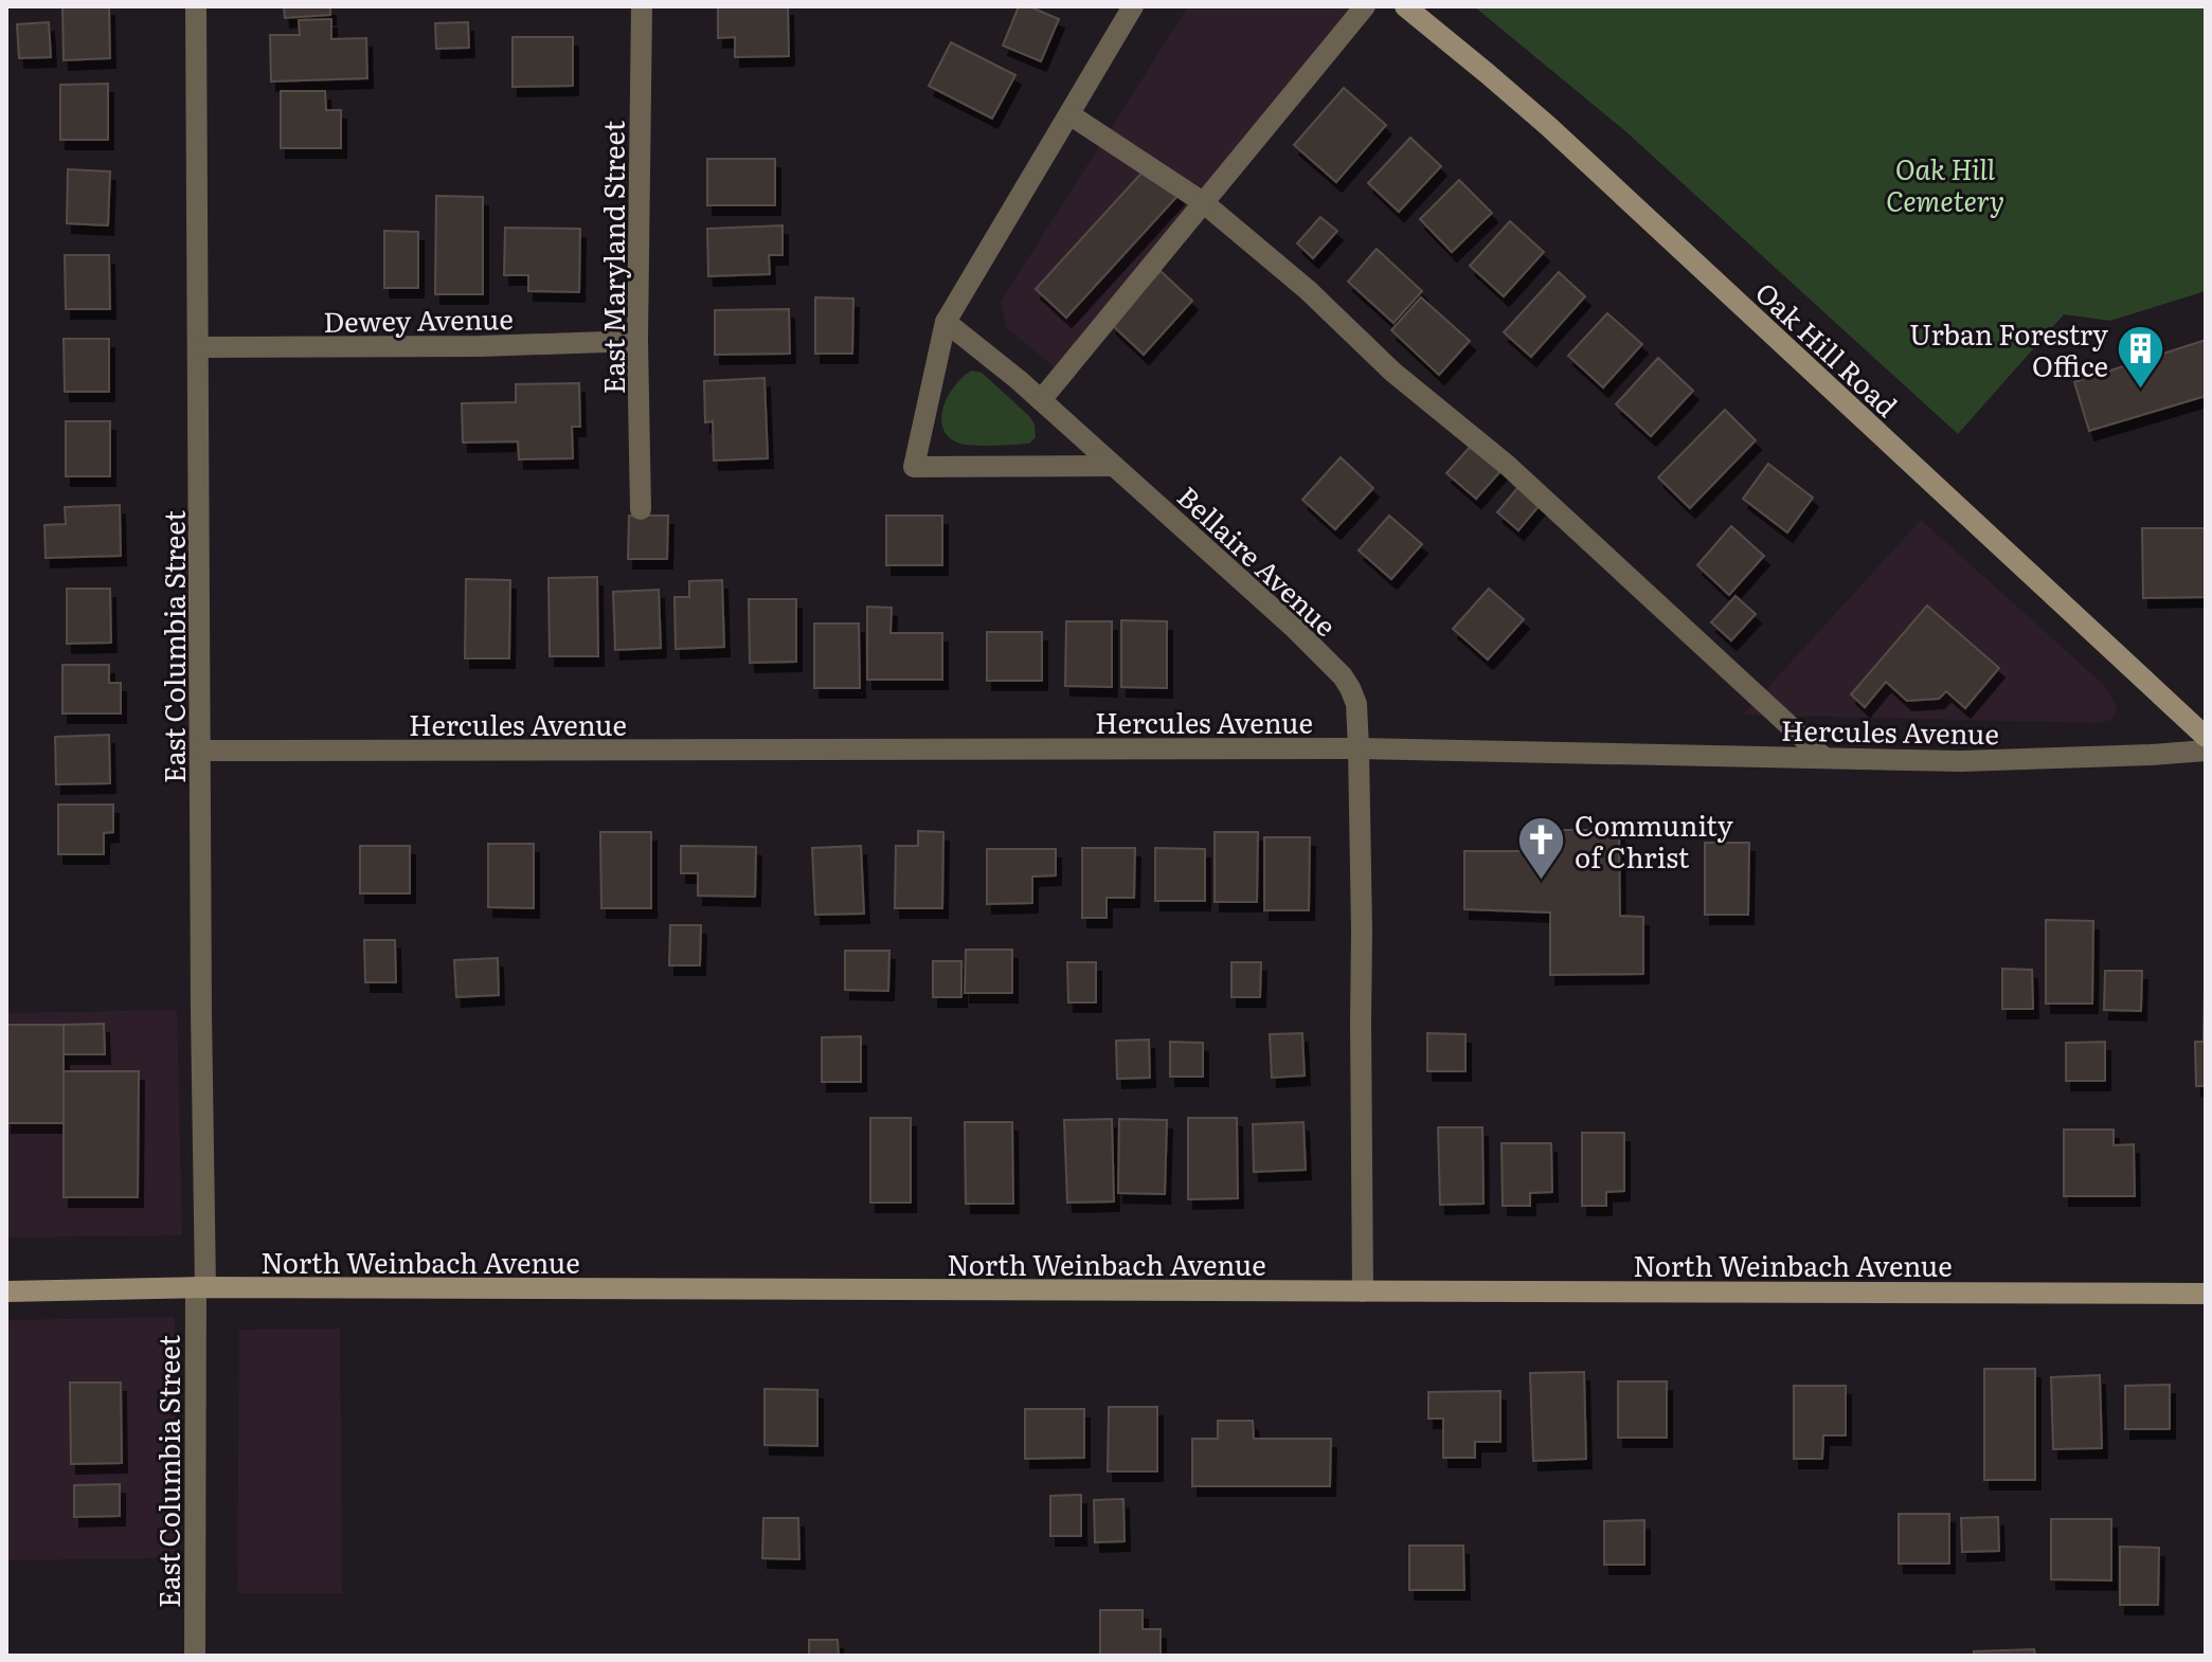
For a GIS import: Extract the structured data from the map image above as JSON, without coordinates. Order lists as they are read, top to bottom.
{
  "streets": {
    "main road": ["Oak Hill Road", "North Weinbach Avenue"],
    "street": [
      "East Maryland Street",
      "Dewey Avenue",
      "Bellaire Avenue",
      "East Columbia Street",
      "Hercules Avenue"
    ]
  },
  "crossings": [
    ["East Maryland Street", "Dewey Avenue"],
    ["Dewey Avenue", "East Columbia Street"],
    ["Bellaire Avenue", "Hercules Avenue"],
    ["Bellaire Avenue", "North Weinbach Avenue"],
    ["East Columbia Street", "Hercules Avenue"],
    ["East Columbia Street", "North Weinbach Avenue"]
  ],
  "parks": ["Oak Hill Cemetery"],
  "places": {
    "building": ["Urban Forestry Office"],
    "church": ["Community of Christ"]
  }
}
